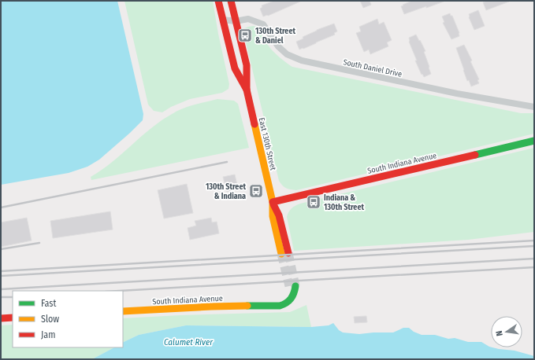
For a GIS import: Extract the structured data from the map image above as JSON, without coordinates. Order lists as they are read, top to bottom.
{
  "streets": {
    "main road": ["East 130th Street", "South Indiana Avenue"],
    "street": ["South Daniel Drive"]
  },
  "crossings": [
    ["South Daniel Drive", "East 130th Street"],
    ["East 130th Street", "South Indiana Avenue"]
  ],
  "water": ["Calumet River"],
  "places": {
    "bus stop": ["130th Street & Daniel", "130th Street & Indiana", "Indiana & 130th Street"]
  },
  "legend": ["Fast", "Slow", "Jam"],
  "north": "left"
}
